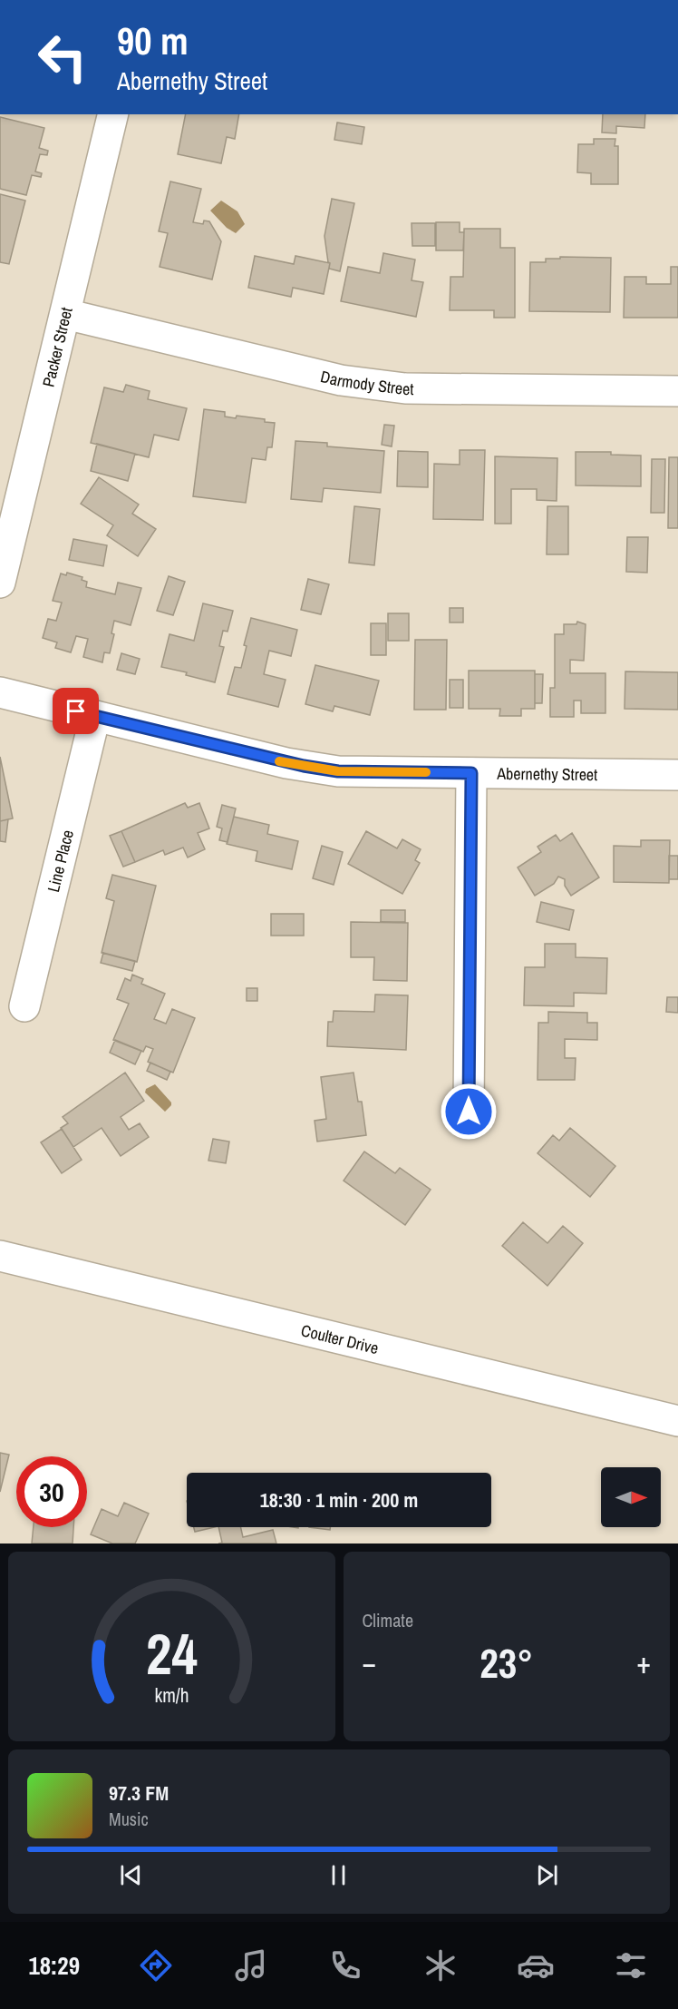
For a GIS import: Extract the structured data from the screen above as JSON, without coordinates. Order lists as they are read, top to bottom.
{
  "streets": {
    "street": [
      "Packer Street",
      "Darmody Street",
      "Abernethy Street",
      "Line Place",
      "Coulter Drive"
    ]
  },
  "crossings": [
    ["Packer Street", "Darmody Street"],
    ["Abernethy Street", "Line Place"]
  ],
  "north": "right",
  "page": {
    "turn": ["90 m", "Abernethy Street"],
    "limit": "30",
    "trip": "18:30 · 1 min · 200 m",
    "tile": "Climate",
    "heat": ["−", "23°", "+"],
    "song": ["97.3 FM", "Music"],
    "tabs": "18:29",
    "gauge": ["24", "km/h"]
  }
}
